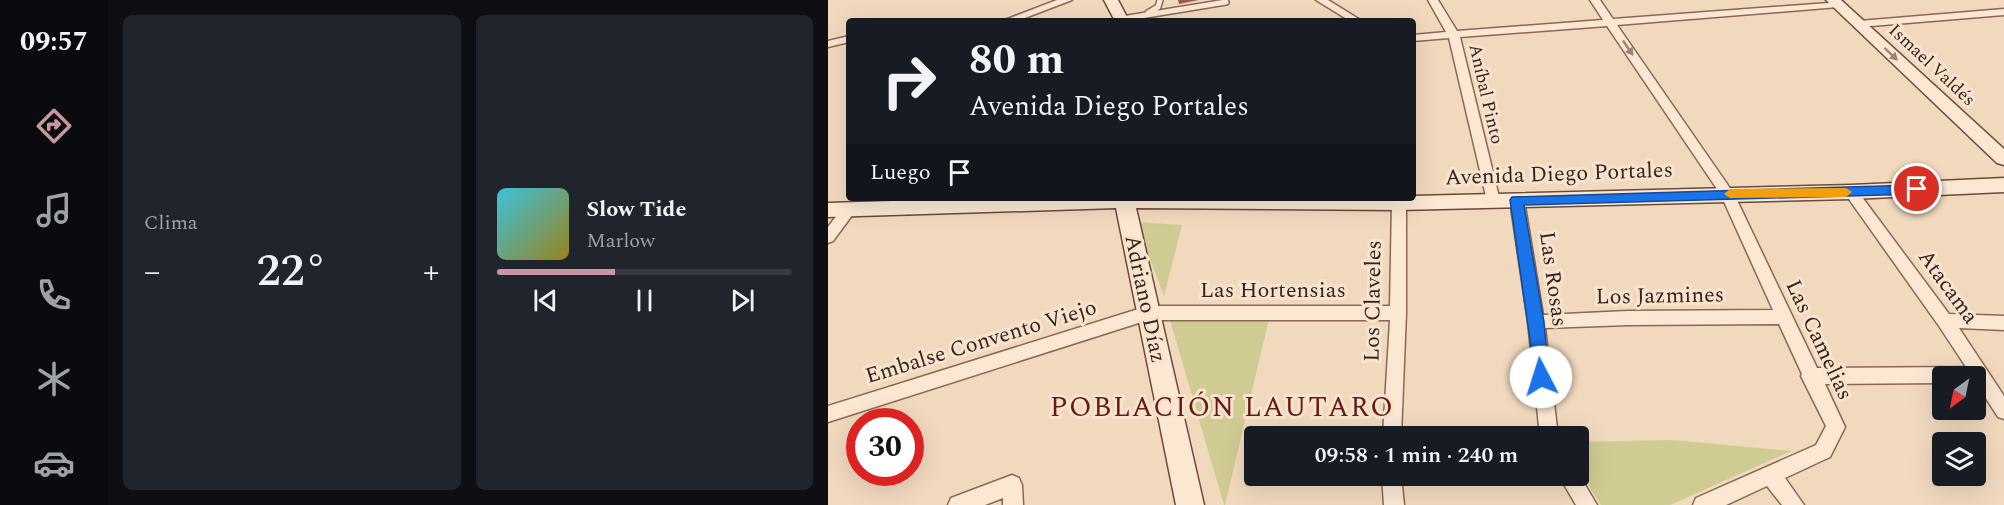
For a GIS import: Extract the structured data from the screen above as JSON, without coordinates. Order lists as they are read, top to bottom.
{
  "streets": {
    "main road": ["Ismael Valdés", "Avenida Diego Portales", "Adriano Díaz"],
    "street": [
      "Aníbal Pinto",
      "Las Rosas",
      "Atacama",
      "Las Hortensias",
      "Los Jazmines",
      "Los Claveles",
      "Las Camelias",
      "Embalse Convento Viejo"
    ]
  },
  "crossings": [
    ["Aníbal Pinto", "Avenida Diego Portales"],
    ["Avenida Diego Portales", "Las Rosas"],
    ["Avenida Diego Portales", "Atacama"],
    ["Avenida Diego Portales", "Los Claveles"],
    ["Avenida Diego Portales", "Las Camelias"],
    ["Las Rosas", "Los Jazmines"],
    ["Las Hortensias", "Adriano Díaz"],
    ["Las Hortensias", "Los Claveles"],
    ["Las Hortensias", "Embalse Convento Viejo"],
    ["Los Jazmines", "Las Camelias"],
    ["Adriano Díaz", "Embalse Convento Viejo"]
  ],
  "one_way": ["Ismael Valdés"],
  "districts": ["POBLACIÓN LAUTARO"],
  "north": "bottom left",
  "page": {
    "tabs": "09:57",
    "tile": "Clima",
    "turn": ["80 m", "Avenida Diego Portales"],
    "then": "Luego",
    "song": ["Slow Tide", "Marlow"],
    "heat": ["−", "22°", "+"],
    "limit": "30",
    "trip": "09:58 · 1 min · 240 m"
  }
}
